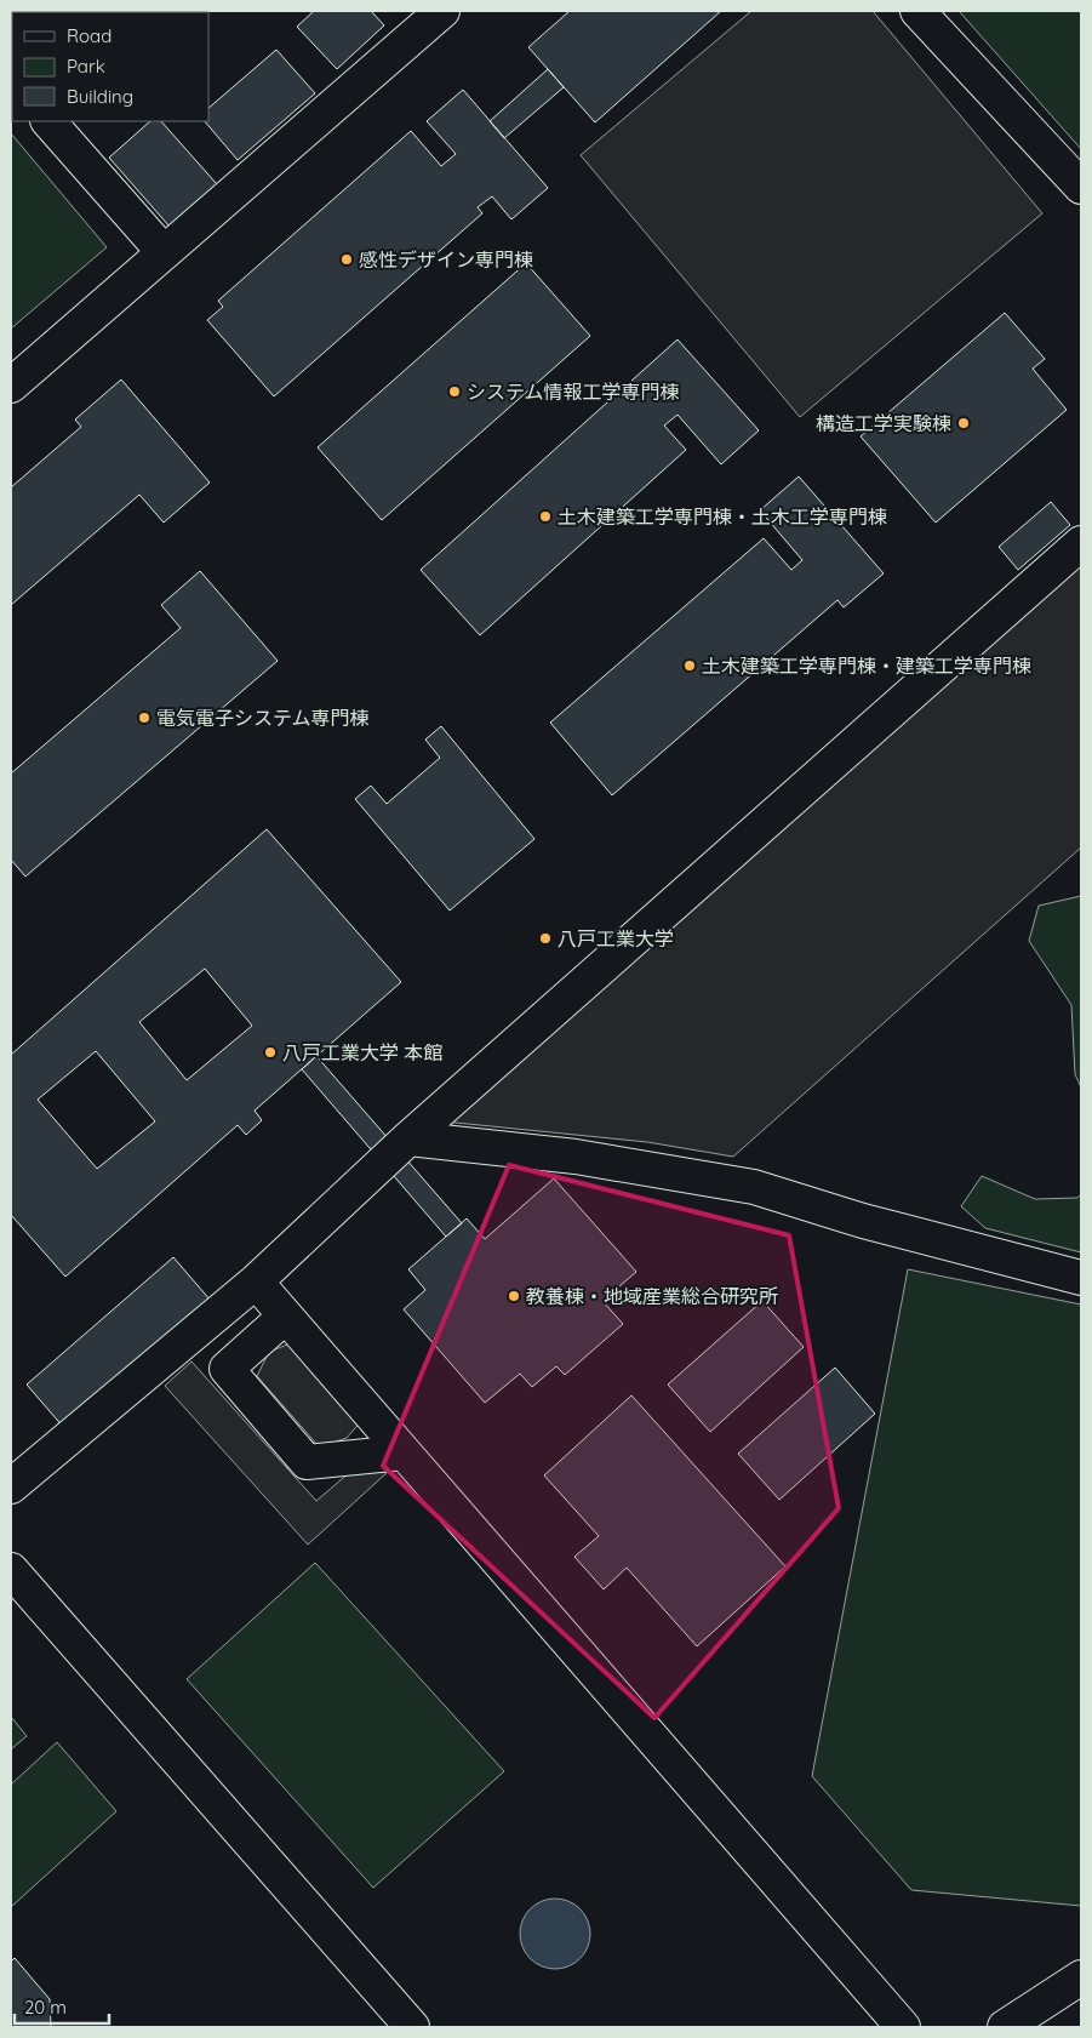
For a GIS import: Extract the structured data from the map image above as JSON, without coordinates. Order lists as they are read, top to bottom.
{
  "places": [
    "感性デザイン専門棟",
    "システム情報工学専門棟",
    "構造工学実験棟",
    "土木建築工学専門棟・土木工学専門棟",
    "土木建築工学専門棟・建築工学専門棟",
    "電気電子システム専門棟",
    "八戸工業大学",
    "八戸工業大学 本館",
    "教養棟・地域産業総合研究所"
  ],
  "legend": ["Road", "Park", "Building"],
  "scale_bar": "20 m"
}
